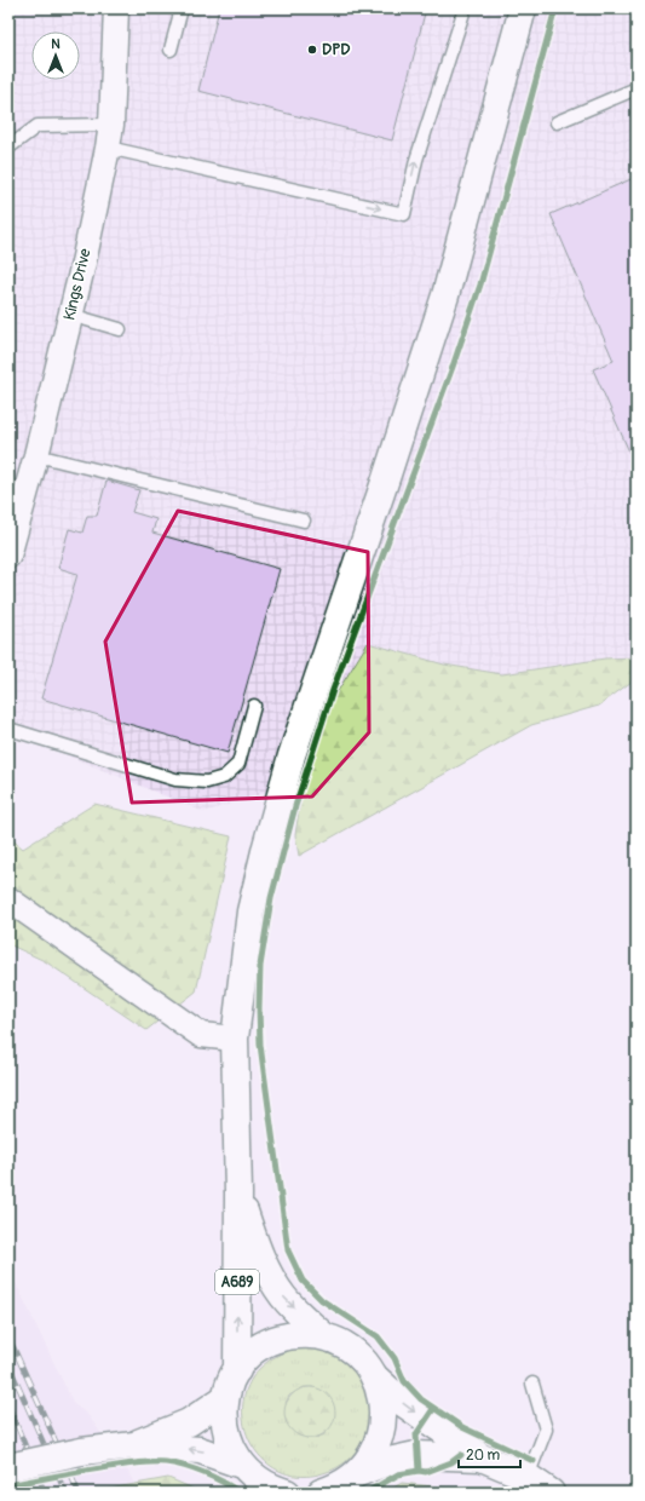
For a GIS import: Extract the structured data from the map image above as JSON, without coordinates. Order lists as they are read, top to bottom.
{
  "streets": {
    "main road": ["A689"],
    "street": ["Kings Drive"]
  },
  "places": ["DPD"],
  "scale_bar": "20 m",
  "north": "top"
}
